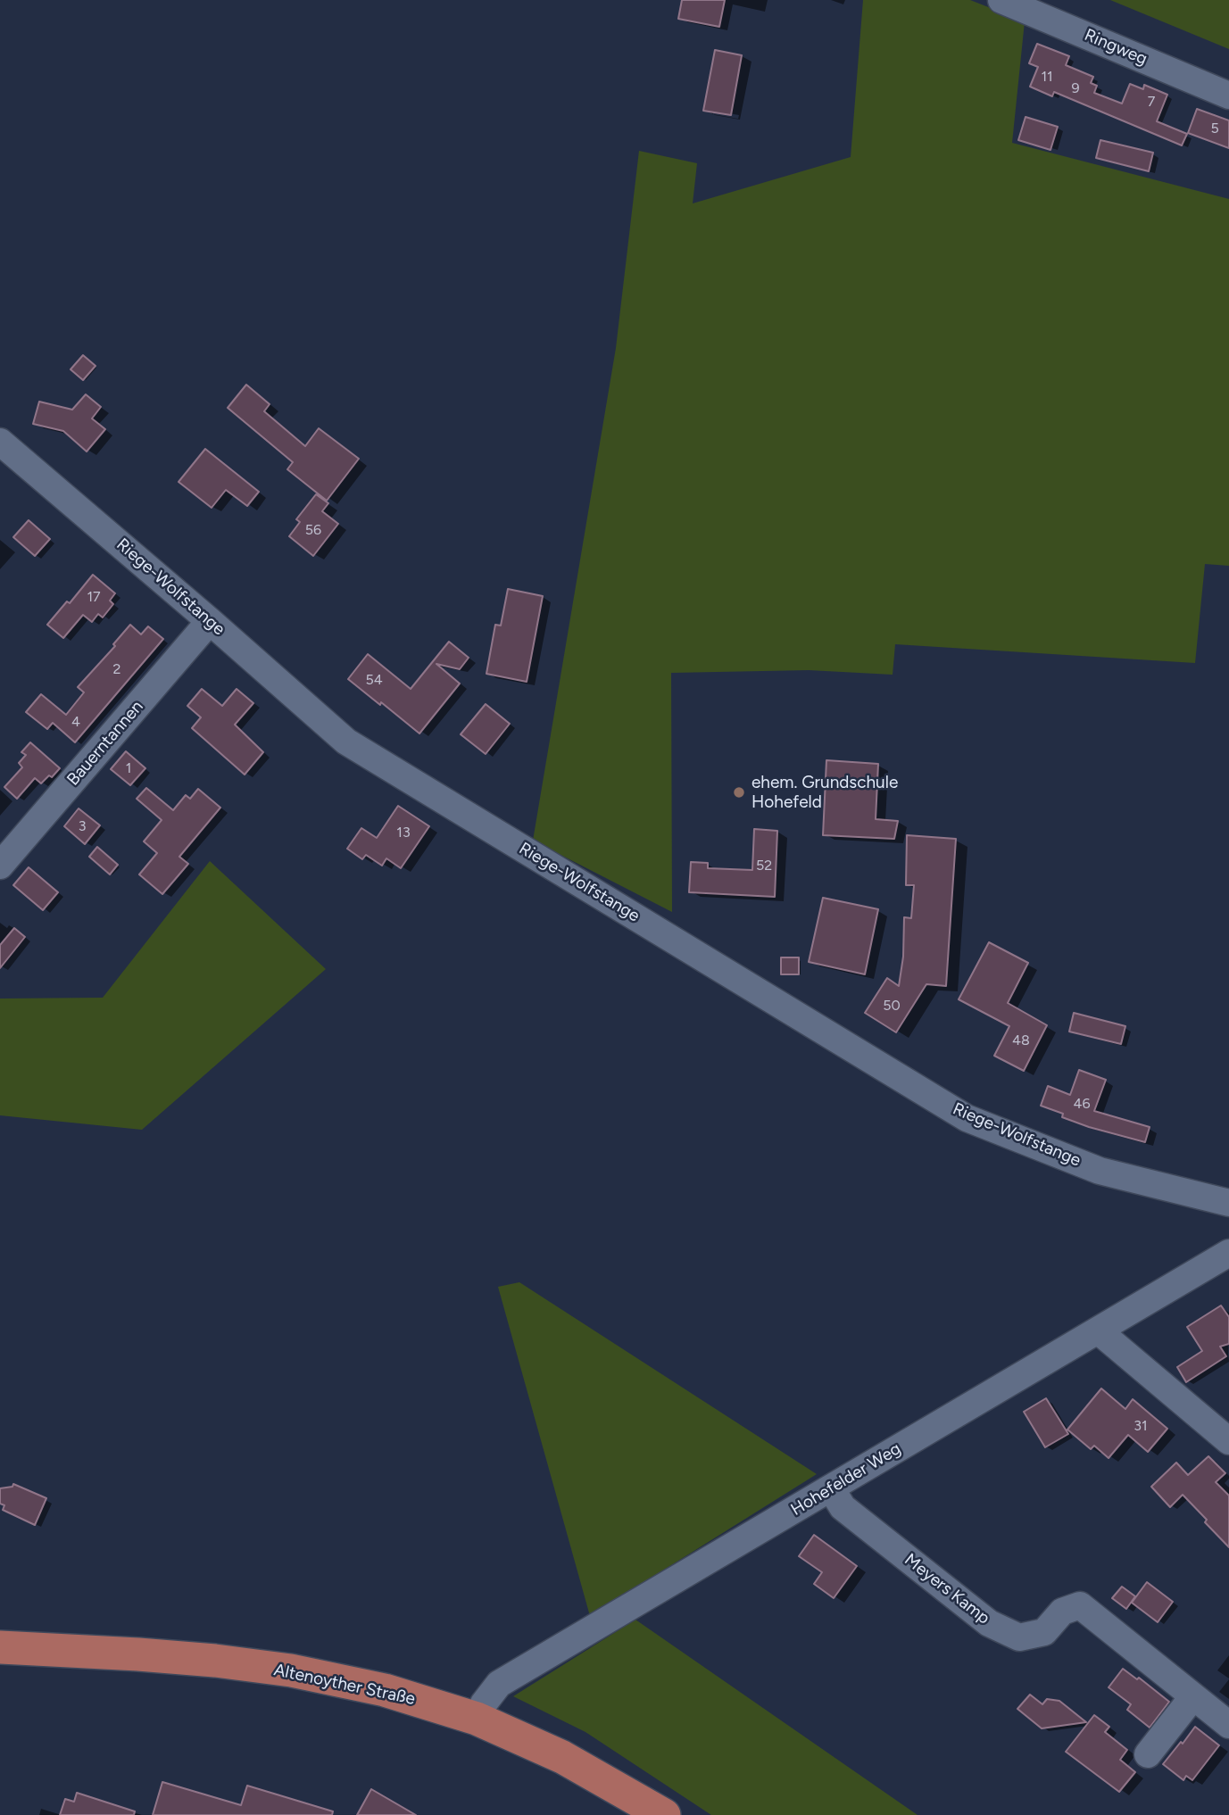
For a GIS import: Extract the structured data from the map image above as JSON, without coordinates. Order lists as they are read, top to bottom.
{
  "streets": {
    "main road": ["Altenoyther Straße"],
    "street": [
      "Ringweg",
      "Riege-Wolfstange",
      "Bauerntannen",
      "Hohefelder Weg",
      "Meyers Kamp"
    ]
  },
  "crossings": [
    ["Riege-Wolfstange", "Bauerntannen"],
    ["Hohefelder Weg", "Meyers Kamp"],
    ["Hohefelder Weg", "Altenoyther Straße"]
  ],
  "places": ["ehem. Grundschule Hohefeld"],
  "house_numbers": [
    "11",
    "9",
    "7",
    "5",
    "56",
    "17",
    "2",
    "54",
    "4",
    "1",
    "3",
    "13",
    "52",
    "50",
    "48",
    "46",
    "31"
  ]
}
